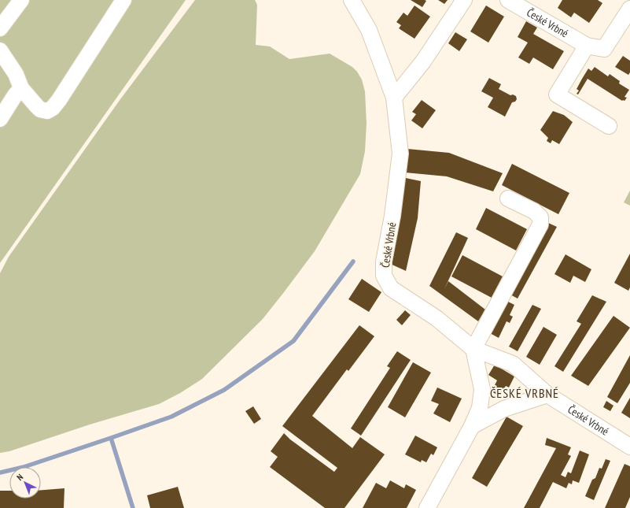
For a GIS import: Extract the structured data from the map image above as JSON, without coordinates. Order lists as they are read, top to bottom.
{
  "streets": {
    "street": ["České Vrbné"]
  },
  "districts": ["ČESKÉ VRBNÉ"],
  "north": "top left"
}
